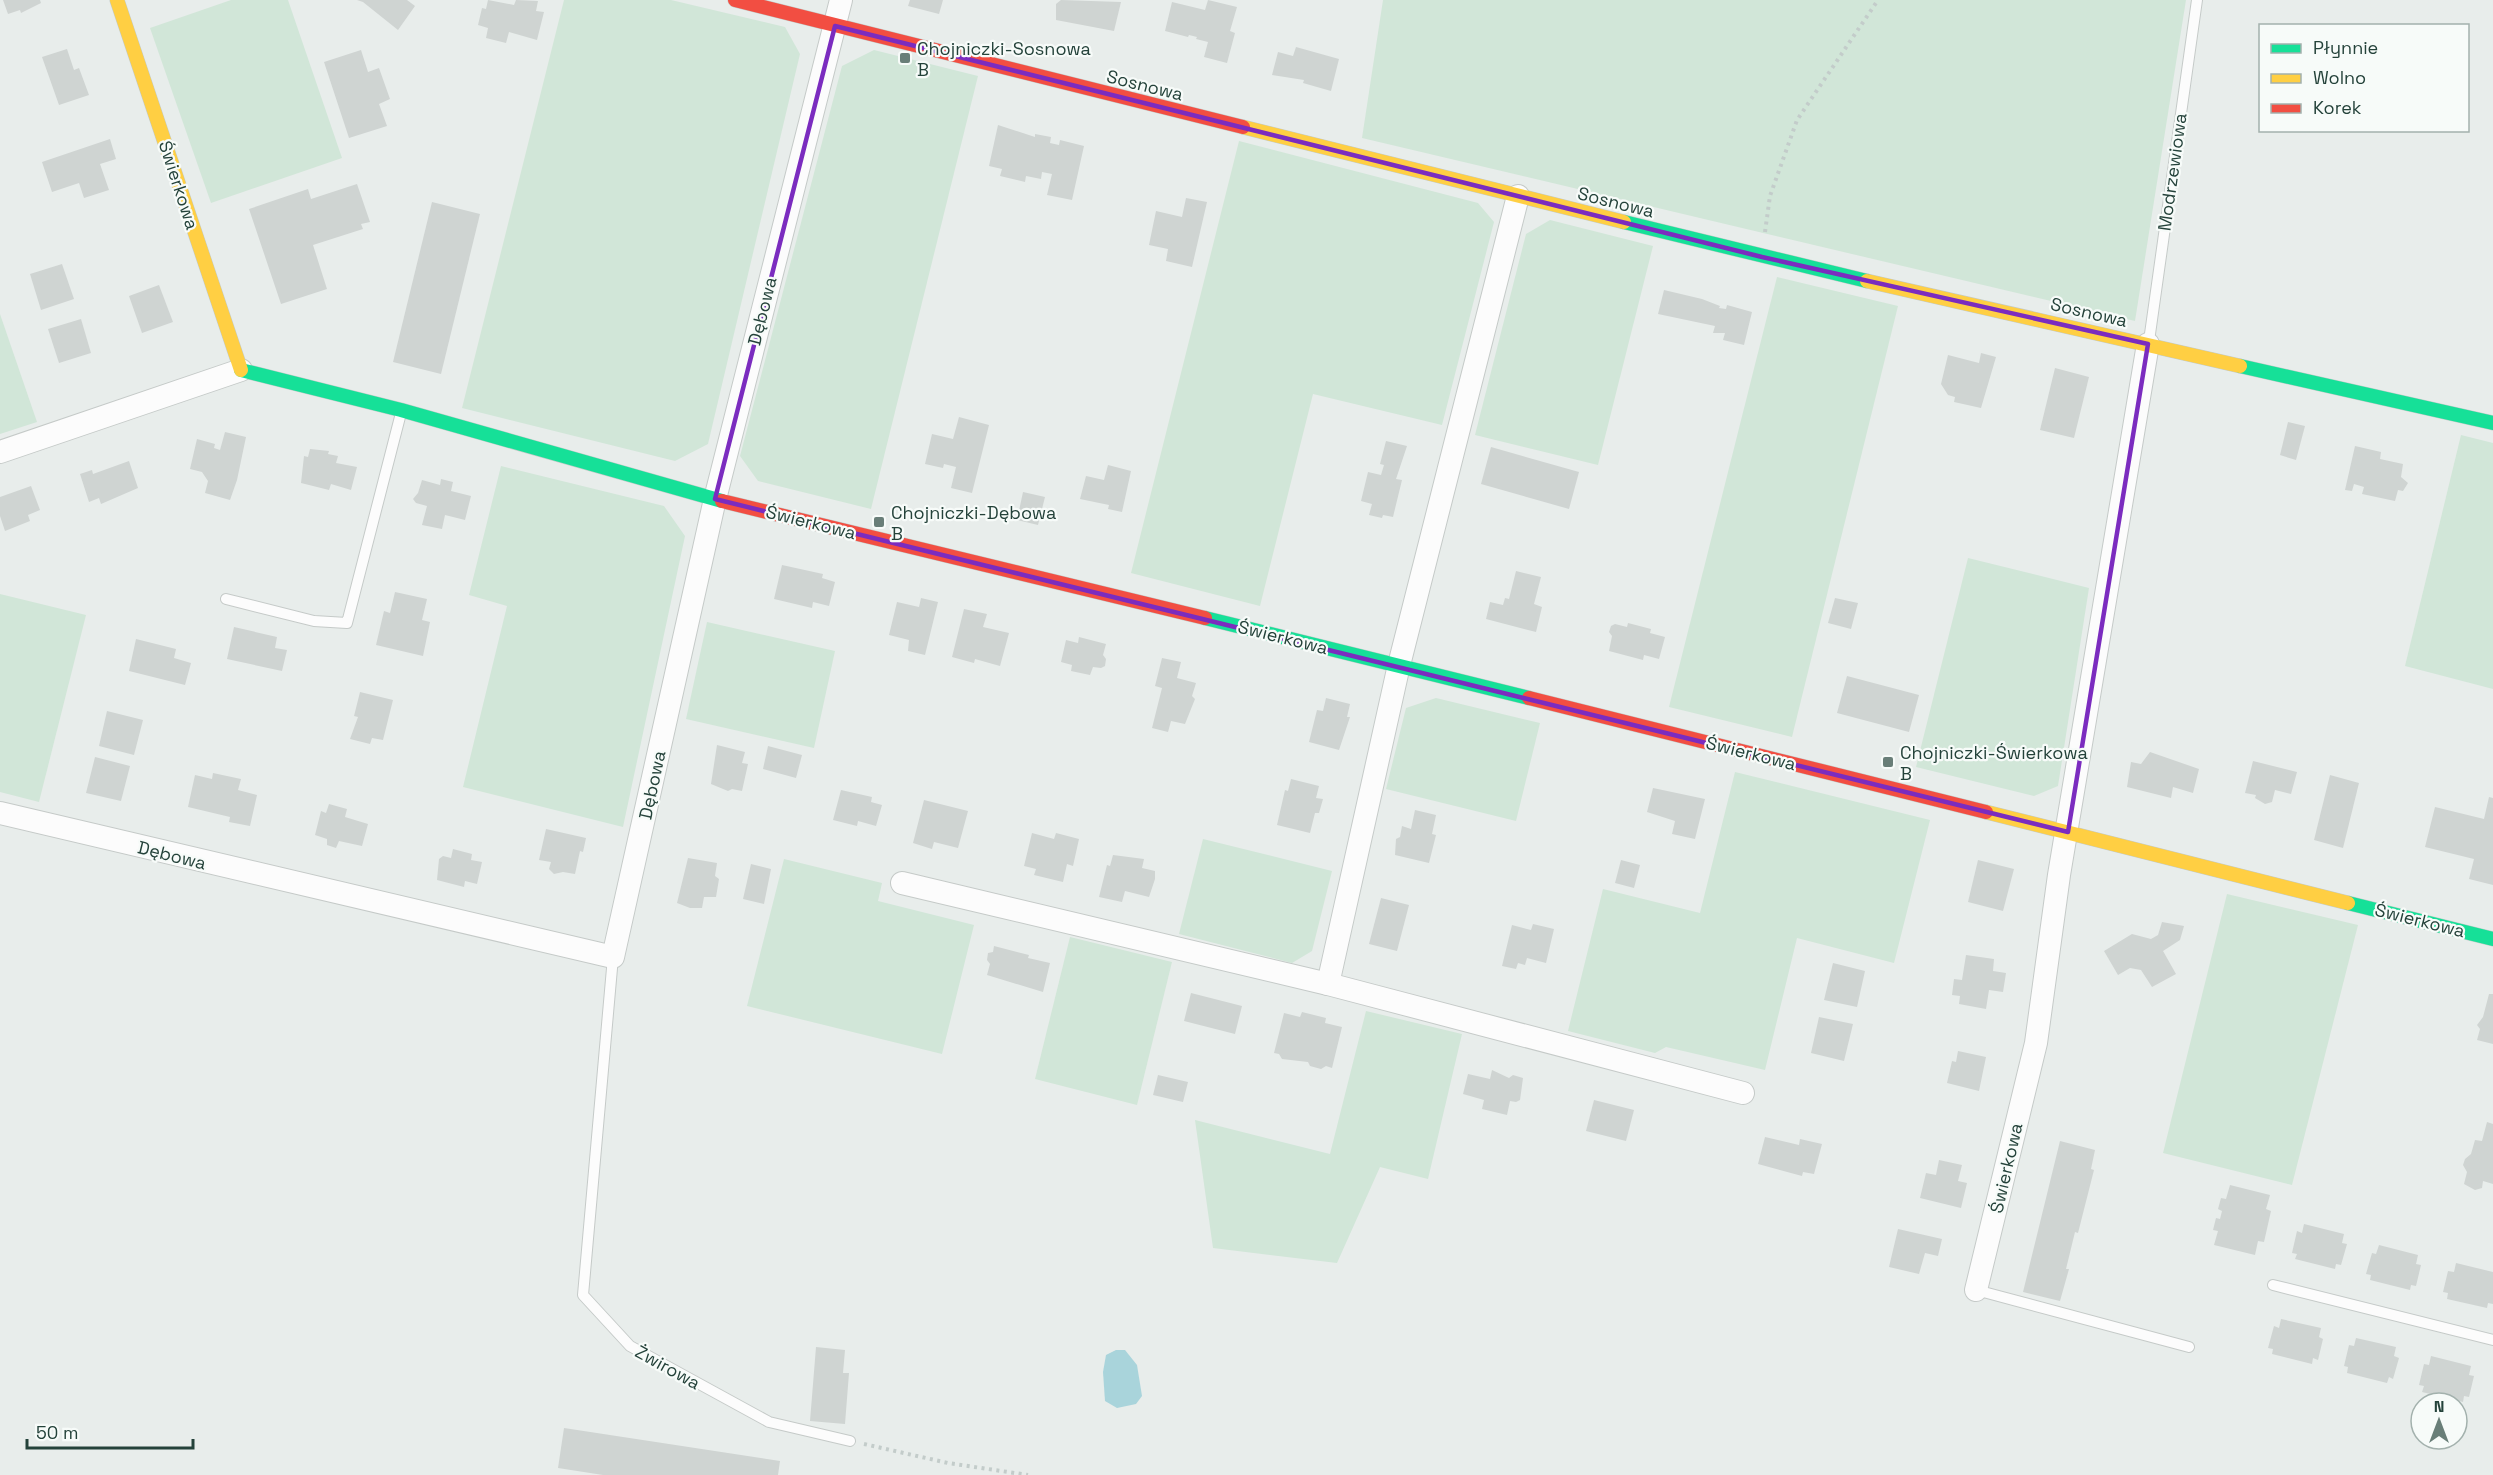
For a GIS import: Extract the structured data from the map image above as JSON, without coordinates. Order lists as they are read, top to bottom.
{
  "streets": {
    "street": ["Sosnowa", "Świerkowa", "Dębowa"],
    "lane": ["Modrzewiowa", "Żwirowa"]
  },
  "crossings": [
    ["Sosnowa", "Modrzewiowa"],
    ["Sosnowa", "Świerkowa"],
    ["Sosnowa", "Dębowa"],
    ["Modrzewiowa", "Świerkowa"],
    ["Świerkowa", "Dębowa"],
    ["Dębowa", "Żwirowa"]
  ],
  "places": {
    "transit": ["Chojniczki-Sosnowa B", "Chojniczki-Dębowa B", "Chojniczki-Świerkowa B"]
  },
  "legend": ["Płynnie", "Wolno", "Korek"],
  "scale_bar": "50 m",
  "north": "top"
}
